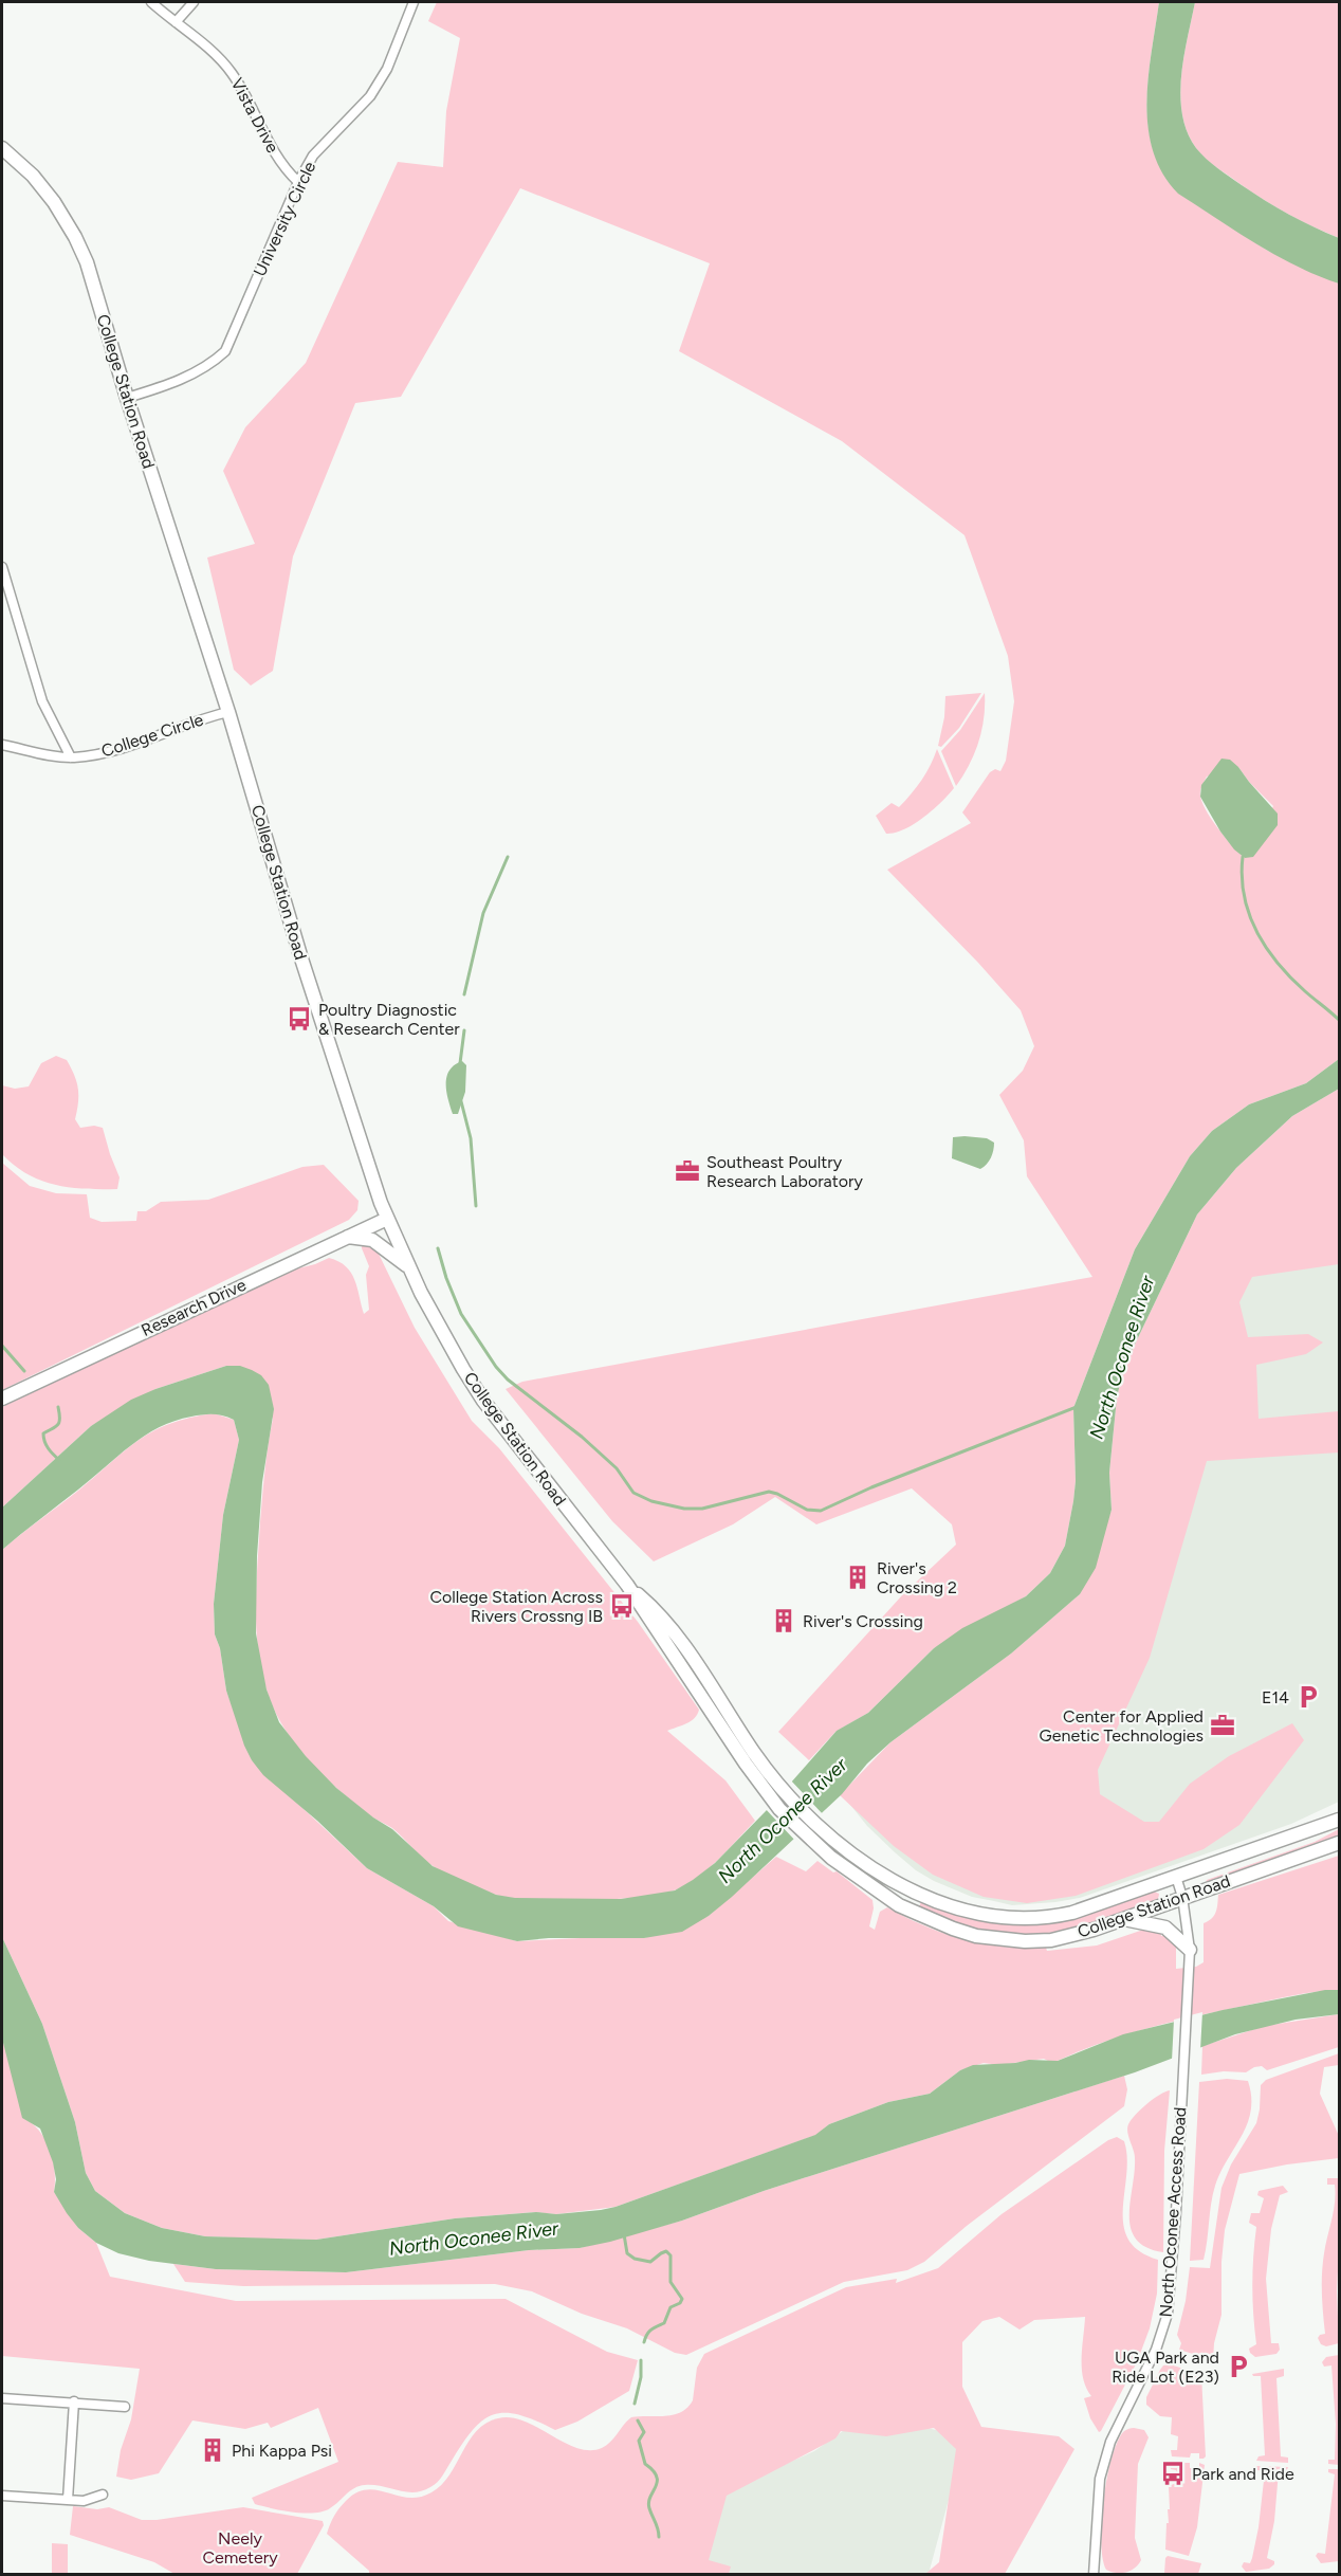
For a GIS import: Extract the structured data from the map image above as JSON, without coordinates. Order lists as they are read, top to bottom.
{
  "streets": {
    "main road": ["College Station Road", "Research Drive"],
    "street": [
      "Vista Drive",
      "University Circle",
      "College Circle",
      "North Oconee Access Road"
    ]
  },
  "crossings": [
    ["Vista Drive", "University Circle"],
    ["University Circle", "College Station Road"],
    ["College Station Road", "College Circle"],
    ["College Station Road", "Research Drive"],
    ["College Station Road", "North Oconee Access Road"]
  ],
  "water": ["North Oconee River"],
  "parks": ["Neely Cemetery"],
  "places": {
    "bus stop": ["Poultry Diagnostic & Research Center", "College Station Across Rivers Crossng IB", "Park and Ride"],
    "office": ["Southeast Poultry Research Laboratory", "Center for Applied Genetic Technologies"],
    "building": ["River's Crossing 2", "River's Crossing", "Phi Kappa Psi"],
    "parking": ["E14", "UGA Park and Ride Lot (E23)"]
  }
}
